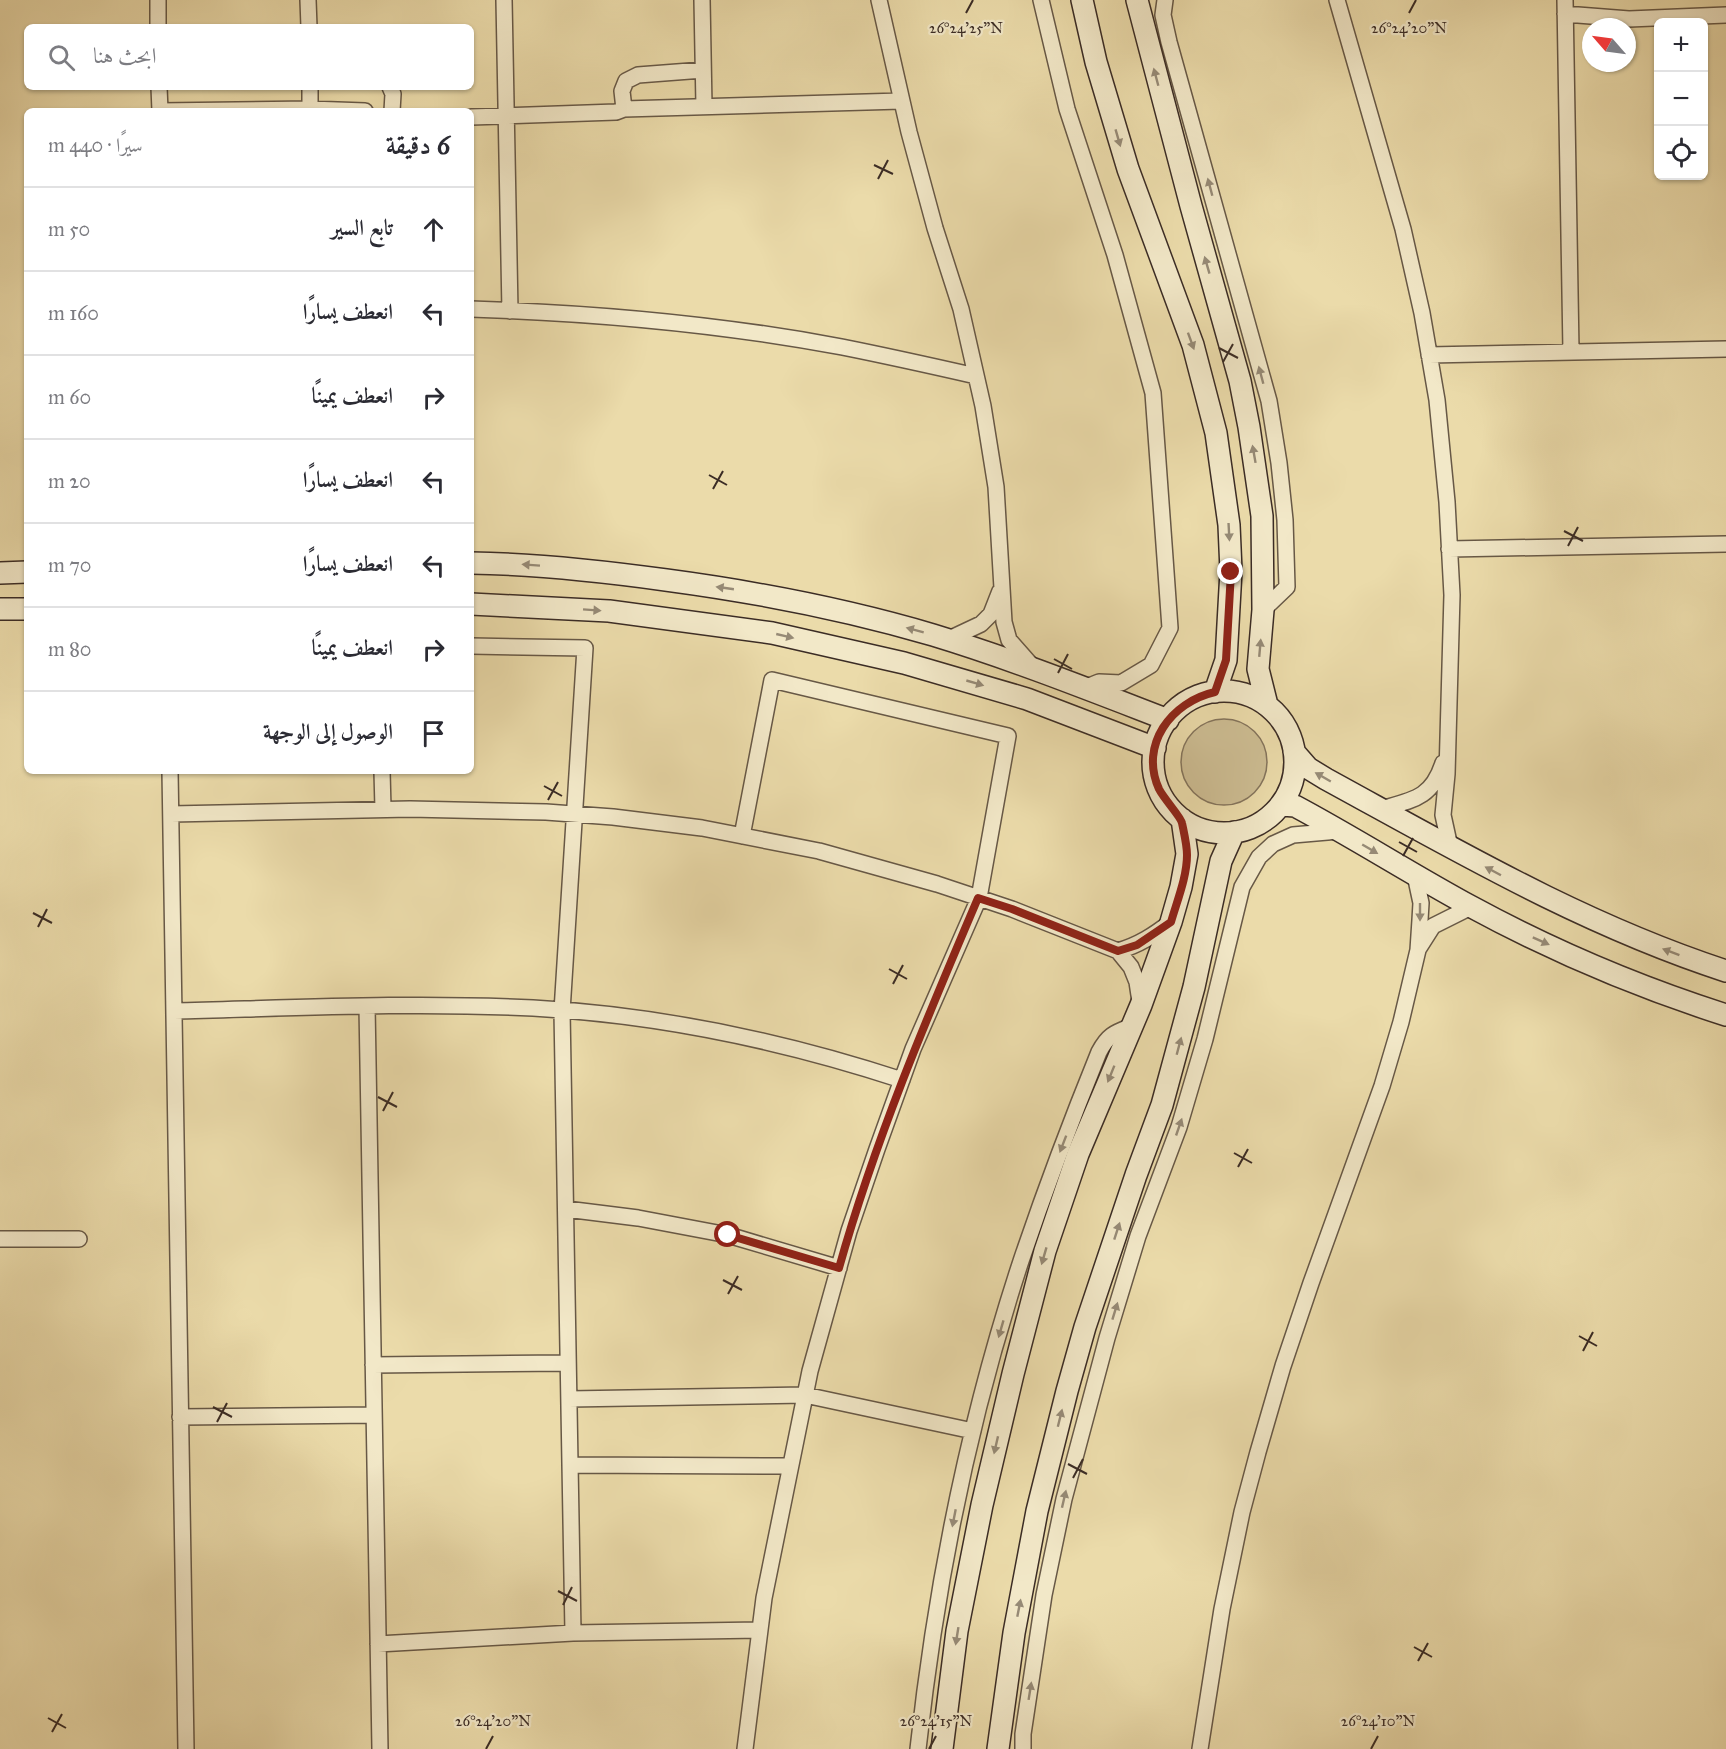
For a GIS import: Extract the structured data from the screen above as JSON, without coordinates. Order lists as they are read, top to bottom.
{
  "north": "top left",
  "page": {
    "map_buttons": ["+", "−"],
    "search": "ابحث هنا",
    "heading": ["6 دقيقة", "سيرًا · 440 m"],
    "list": [
      ["تابع السير", "50 m"],
      ["انعطف يسارًا", "160 m"],
      ["انعطف يمينًا", "60 m"],
      ["انعطف يسارًا", "20 m"],
      ["انعطف يسارًا", "70 m"],
      ["انعطف يمينًا", "80 m"],
      "الوصول إلى الوجهة"
    ]
  },
  "coordinates": [
    "26°24'20\"N",
    "26°24'25\"N",
    "26°24'15\"N",
    "26°24'10\"N"
  ]
}
